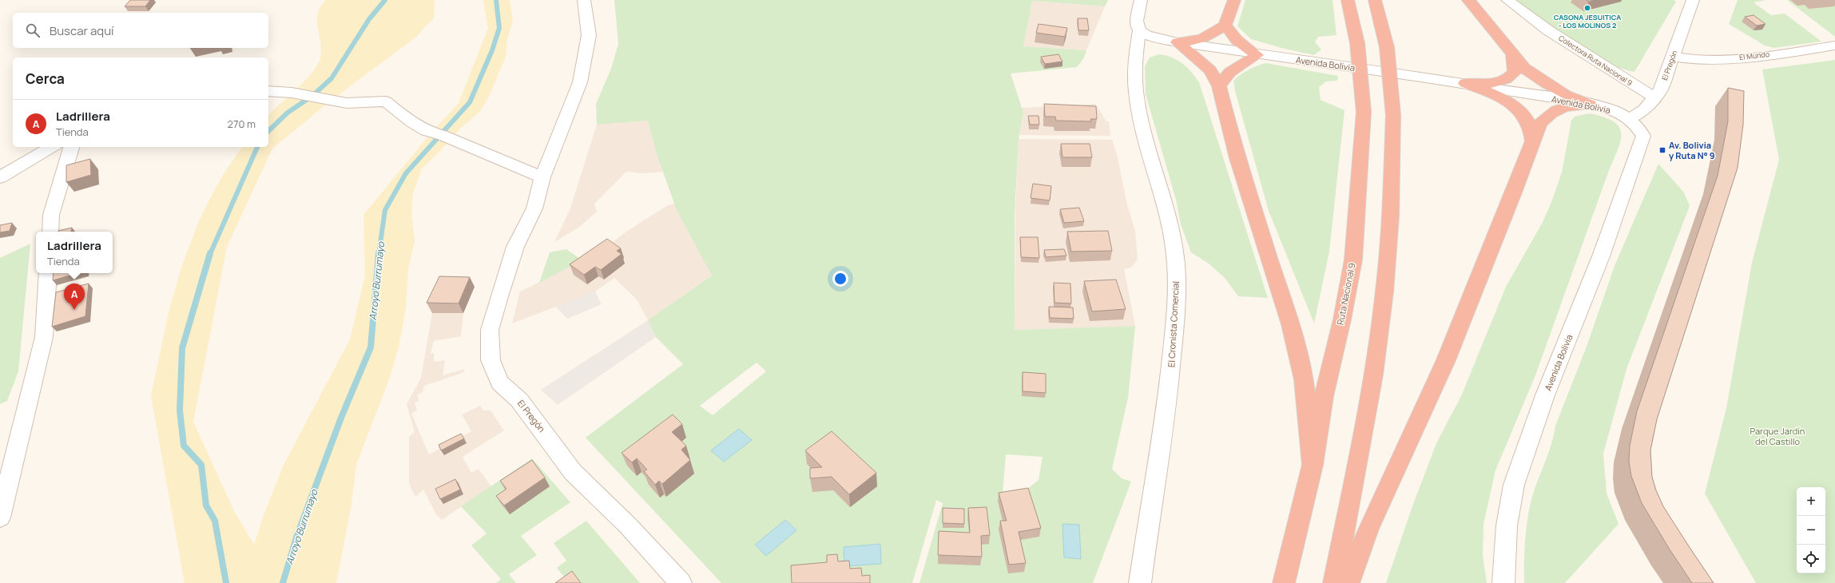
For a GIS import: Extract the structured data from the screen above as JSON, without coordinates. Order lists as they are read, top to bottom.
{
  "streets": {
    "highway": ["Ruta Nacional 9"],
    "street": [
      "El Mundo",
      "Colectora Ruta Nacional 9",
      "Avenida Bolivia",
      "El Pregón",
      "El Cronista Comercial"
    ]
  },
  "crossings": [
    ["El Mundo", "El Pregón"],
    ["Colectora Ruta Nacional 9", "El Pregón"],
    ["Avenida Bolivia", "El Pregón"],
    ["Avenida Bolivia", "El Cronista Comercial"]
  ],
  "water": ["Arroyo Burrumayo"],
  "parks": ["Parque Jardín del Castillo"],
  "places": {
    "other": ["CASONA JESUITICA - LOS MOLINOS 2"],
    "transit": ["Av. Bolivia y Ruta N° 9"]
  },
  "page": {
    "search": "Buscar aquí",
    "heading": "Cerca",
    "list": [
      {
        "mark": "A",
        "name": "Ladrillera",
        "note": "Tienda",
        "value": "270 m"
      }
    ],
    "popup": ["Ladrillera", "Tienda"],
    "pins": "A",
    "map_buttons": ["+", "−"]
  }
}
